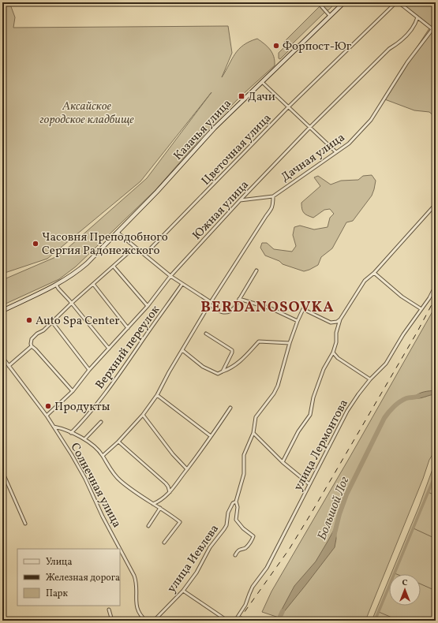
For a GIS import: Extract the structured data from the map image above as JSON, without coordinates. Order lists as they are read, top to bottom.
{
  "streets": {
    "main road": ["Казачья улица"],
    "street": [
      "Цветочная улица",
      "Дачная улица",
      "Южная улица",
      "Верхний переулок",
      "улица Лермонтова",
      "Солнечная улица",
      "улица Иевлева"
    ]
  },
  "crossings": [
    ["Дачная улица", "Южная улица"],
    ["Южная улица", "Солнечная улица"]
  ],
  "districts": ["BERDANOSOVKA"],
  "water": ["Большой Лог"],
  "parks": ["Аксайское городское кладбище"],
  "places": {
    "other": [
      "Форпост-Юг",
      "Часовня Преподобного Сергия Радонежского",
      "Auto Spa Center",
      "Продукты"
    ],
    "transit": ["Дачи"]
  },
  "legend": ["Улица", "Железная дорога", "Парк"],
  "north": "top"
}
